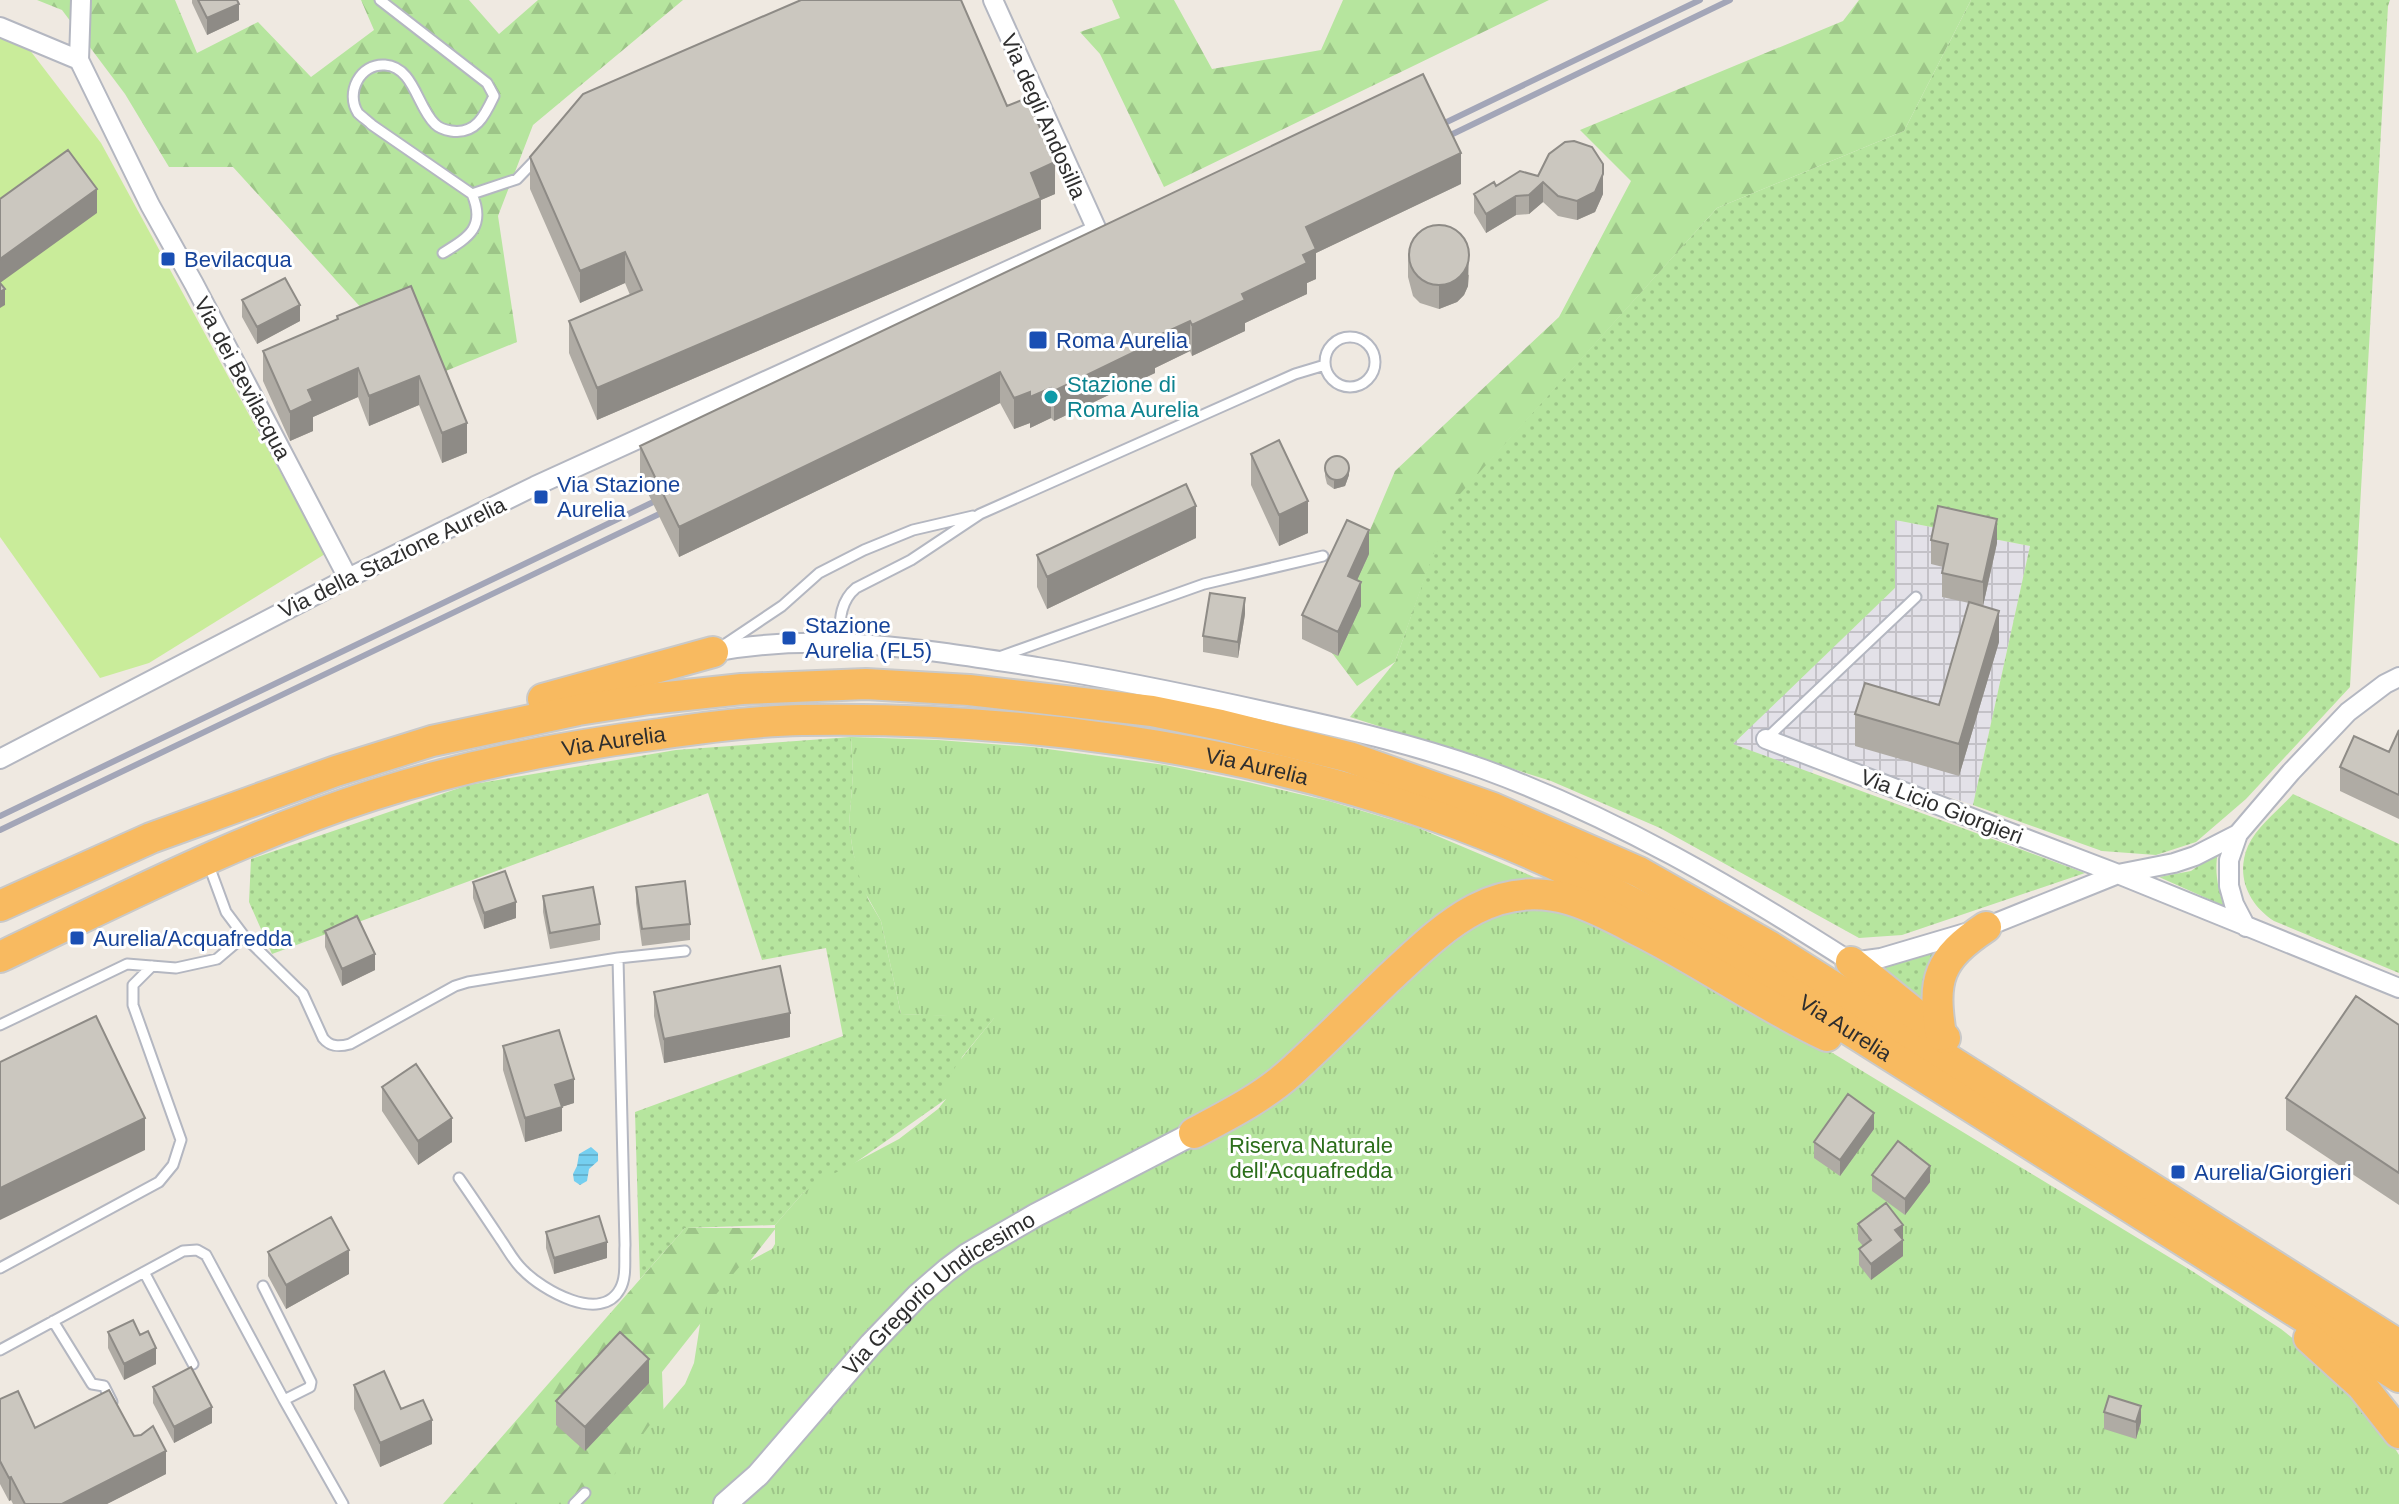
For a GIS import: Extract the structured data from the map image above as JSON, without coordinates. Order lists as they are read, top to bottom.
{
  "streets": {
    "highway": ["Via Aurelia"],
    "street": [
      "Via degli Andosilla",
      "Via dei Bevilacqua",
      "Via della Stazione Aurelia",
      "Via Licio Giorgieri",
      "Via Gregorio Undicesimo"
    ]
  },
  "crossings": [
    ["Via degli Andosilla", "Via della Stazione Aurelia"],
    ["Via dei Bevilacqua", "Via della Stazione Aurelia"]
  ],
  "parks": ["Riserva Naturale dell'Acquafredda"],
  "places": {
    "transit": [
      "Bevilacqua",
      "Roma Aurelia",
      "Via Stazione Aurelia",
      "Stazione Aurelia (FL5)",
      "Aurelia/Acquafredda",
      "Aurelia/Giorgieri"
    ],
    "other": ["Stazione di Roma Aurelia"]
  }
}
